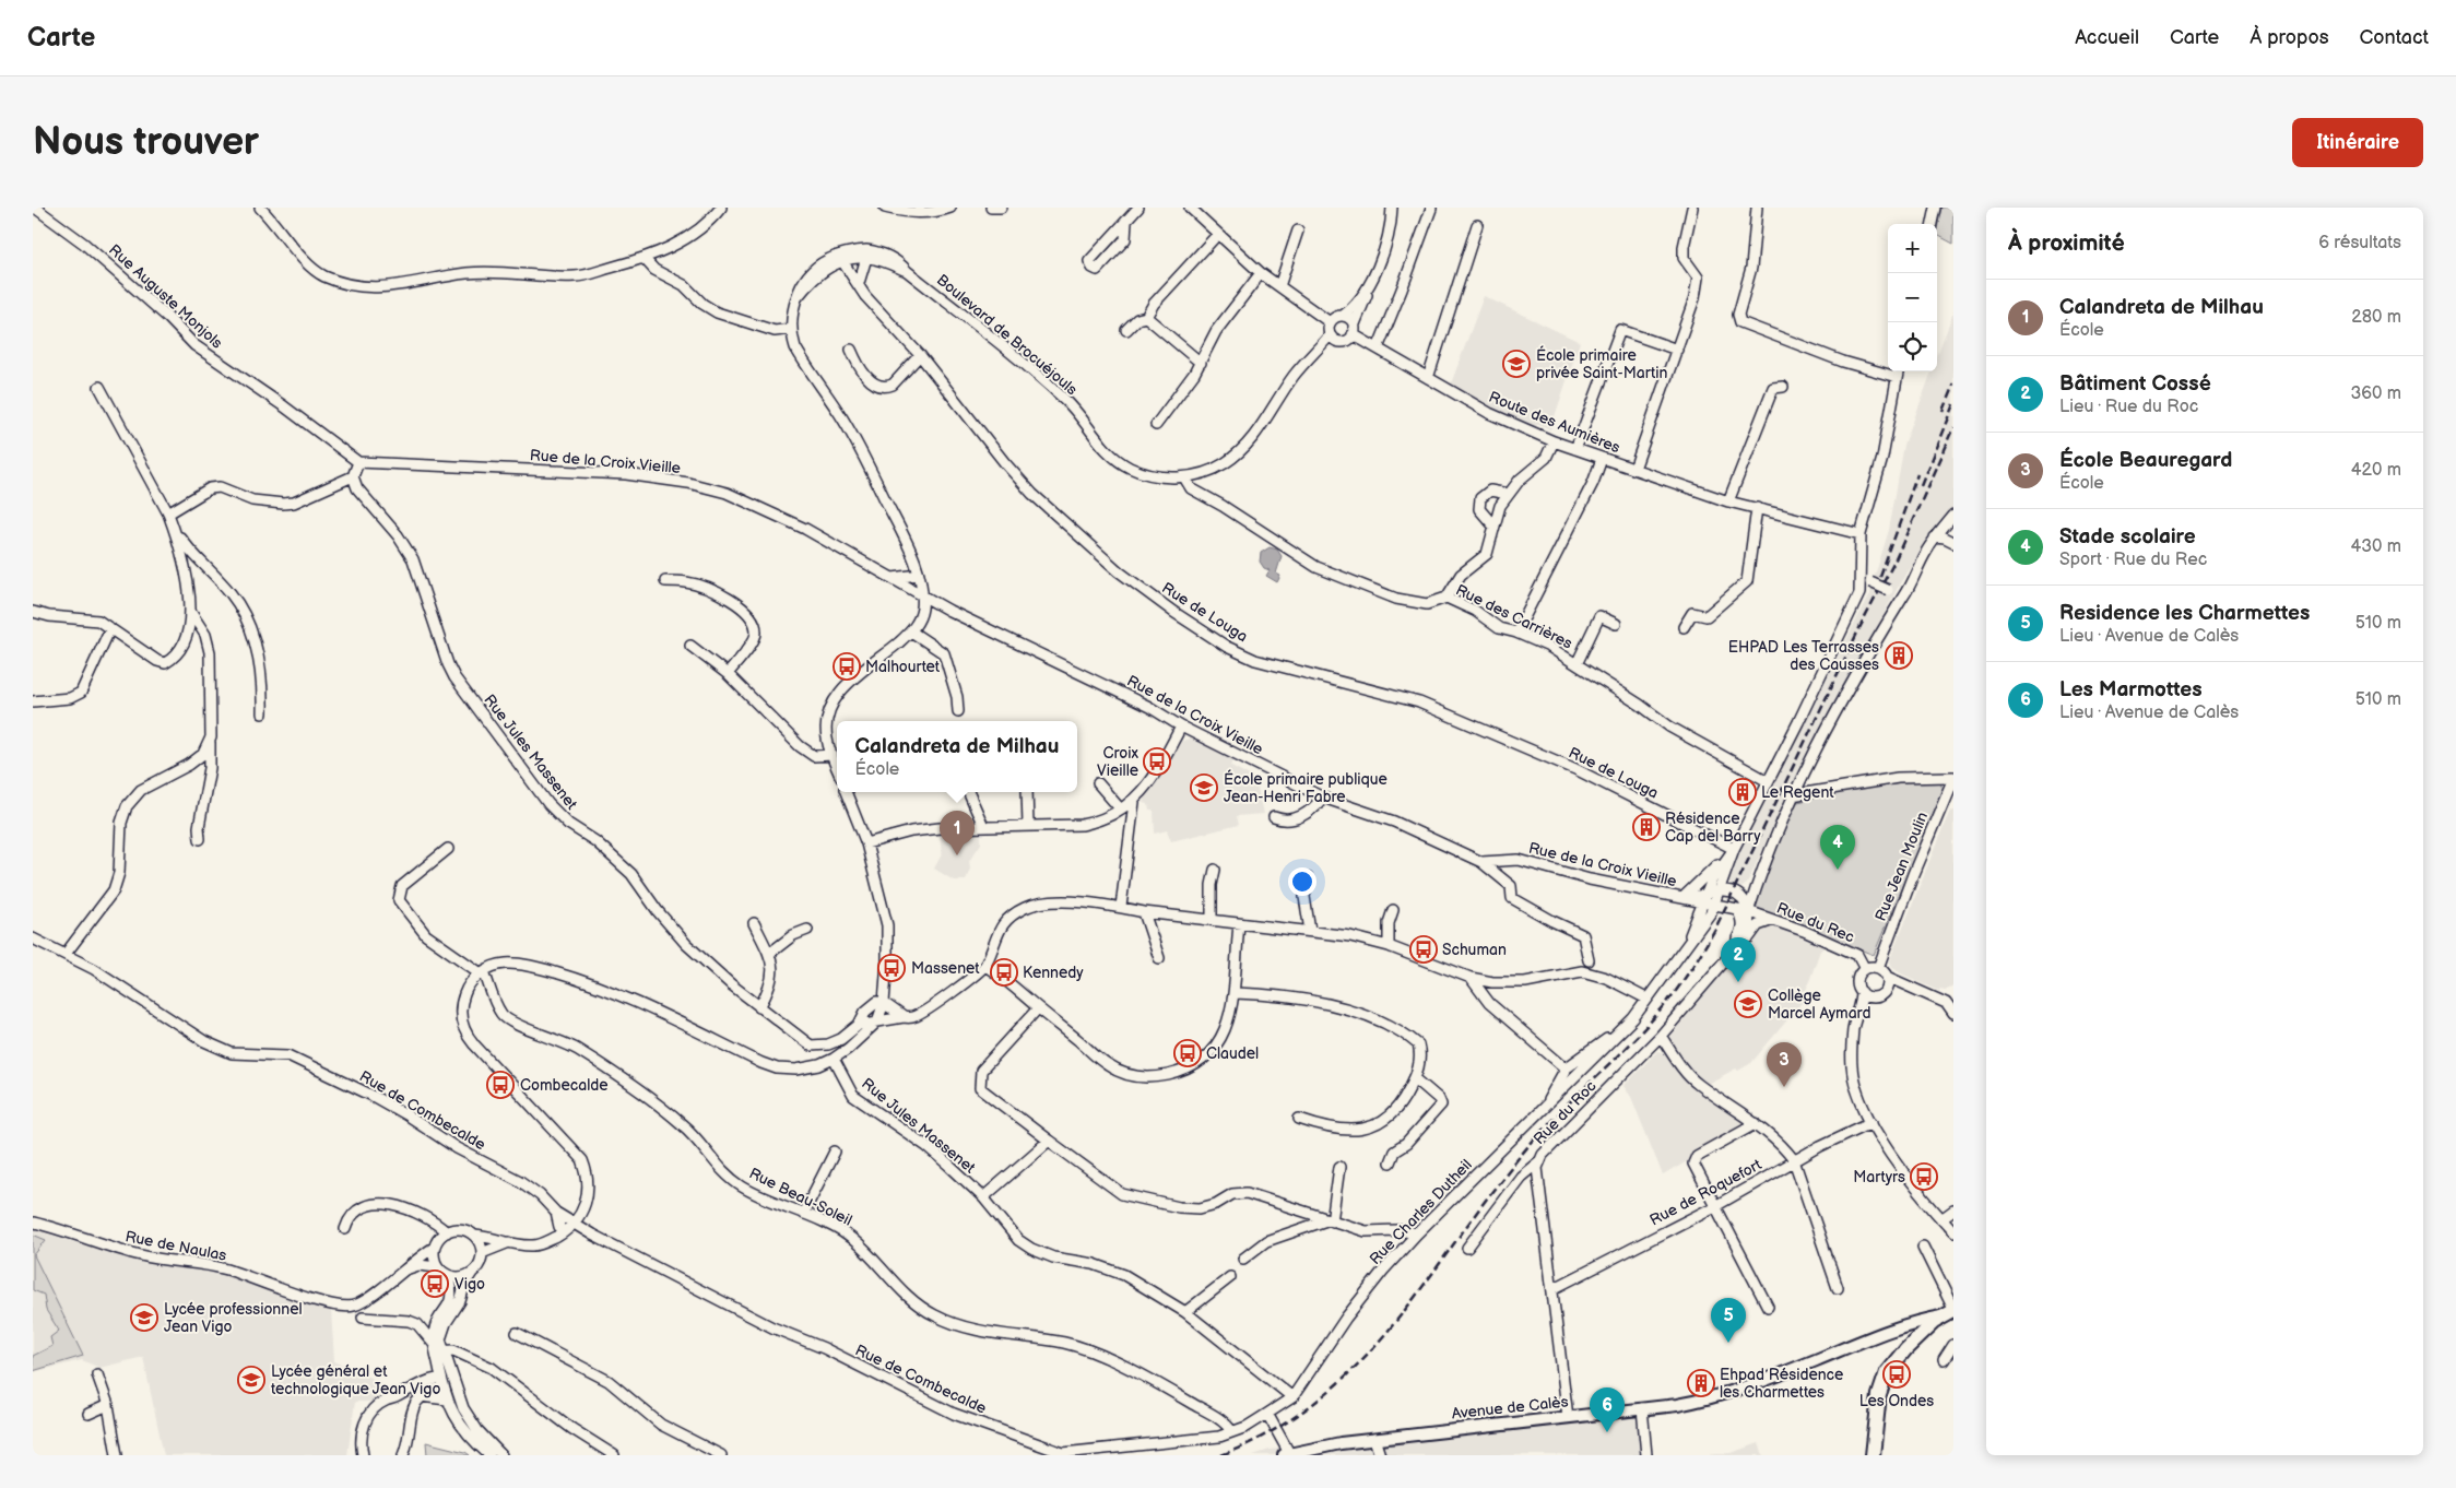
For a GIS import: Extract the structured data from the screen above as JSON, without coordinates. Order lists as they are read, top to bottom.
{
  "streets": {
    "street": [
      "Rue Auguste Monjols",
      "Boulevard de Brocuéjouls",
      "Route des Aumières",
      "Rue de la Croix Vieille",
      "Rue de Louga",
      "Rue des Carrières",
      "Rue Jules Massenet",
      "Rue Jean Moulin",
      "Rue du Rec",
      "Rue de Combecalde",
      "Rue du Roc",
      "Rue de Roquefort",
      "Rue Beau-Soleil",
      "Rue Charles Dutheil",
      "Rue de Naulas",
      "Avenue de Calès"
    ]
  },
  "crossings": [
    ["Rue Auguste Monjols", "Rue de la Croix Vieille"],
    ["Boulevard de Brocuéjouls", "Route des Aumières"],
    ["Boulevard de Brocuéjouls", "Rue de la Croix Vieille"],
    ["Boulevard de Brocuéjouls", "Rue de Louga"],
    ["Boulevard de Brocuéjouls", "Rue des Carrières"],
    ["Rue de la Croix Vieille", "Rue du Rec"],
    ["Rue de la Croix Vieille", "Rue du Roc"],
    ["Rue de la Croix Vieille", "Rue Charles Dutheil"],
    ["Rue de Louga", "Rue Charles Dutheil"],
    ["Rue Jules Massenet", "Rue de Combecalde"],
    ["Rue Jules Massenet", "Rue Charles Dutheil"],
    ["Rue Jean Moulin", "Rue du Rec"],
    ["Rue du Rec", "Rue du Roc"],
    ["Rue de Combecalde", "Rue Beau-Soleil"],
    ["Rue de Combecalde", "Rue Charles Dutheil"],
    ["Rue du Roc", "Rue de Roquefort"],
    ["Rue du Roc", "Avenue de Calès"]
  ],
  "places": {
    "school or university": [
      "École primaire privée Saint-Martin",
      "École primaire publique Jean-Henri Fabre",
      "Collège Marcel Aymard",
      "Lycée professionnel Jean Vigo",
      "Lycée général et technologique Jean Vigo"
    ],
    "building": [
      "EHPAD Les Terrasses des Causses",
      "Le Regent",
      "Résidence Cap del Barry",
      "Ehpad Résidence les Charmettes"
    ],
    "bus stop": [
      "Malhourtet",
      "Croix Vieille",
      "Schuman",
      "Massenet",
      "Kennedy",
      "Claudel",
      "Combecalde",
      "Martyrs",
      "Vigo",
      "Les Ondes"
    ]
  },
  "page": {
    "header": "Carte",
    "nav": [
      "Accueil",
      "Carte",
      "À propos",
      "Contact"
    ],
    "buttons": "Itinéraire",
    "title": "Nous trouver",
    "heading": ["À proximité", "6 résultats"],
    "map_buttons": ["+", "−"],
    "list": [
      {
        "mark": "1",
        "name": "Calandreta de Milhau",
        "note": "École",
        "value": "280 m"
      },
      {
        "mark": "2",
        "name": "Bâtiment Cossé",
        "note": "Lieu · Rue du Roc",
        "value": "360 m"
      },
      {
        "mark": "3",
        "name": "École Beauregard",
        "note": "École",
        "value": "420 m"
      },
      {
        "mark": "4",
        "name": "Stade scolaire",
        "note": "Sport · Rue du Rec",
        "value": "430 m"
      },
      {
        "mark": "5",
        "name": "Residence les Charmettes",
        "note": "Lieu · Avenue de Calès",
        "value": "510 m"
      },
      {
        "mark": "6",
        "name": "Les Marmottes",
        "note": "Lieu · Avenue de Calès",
        "value": "510 m"
      }
    ],
    "popup": ["Calandreta de Milhau", "École"],
    "pins": [
      "1",
      "4",
      "2",
      "3",
      "5",
      "6"
    ]
  }
}
